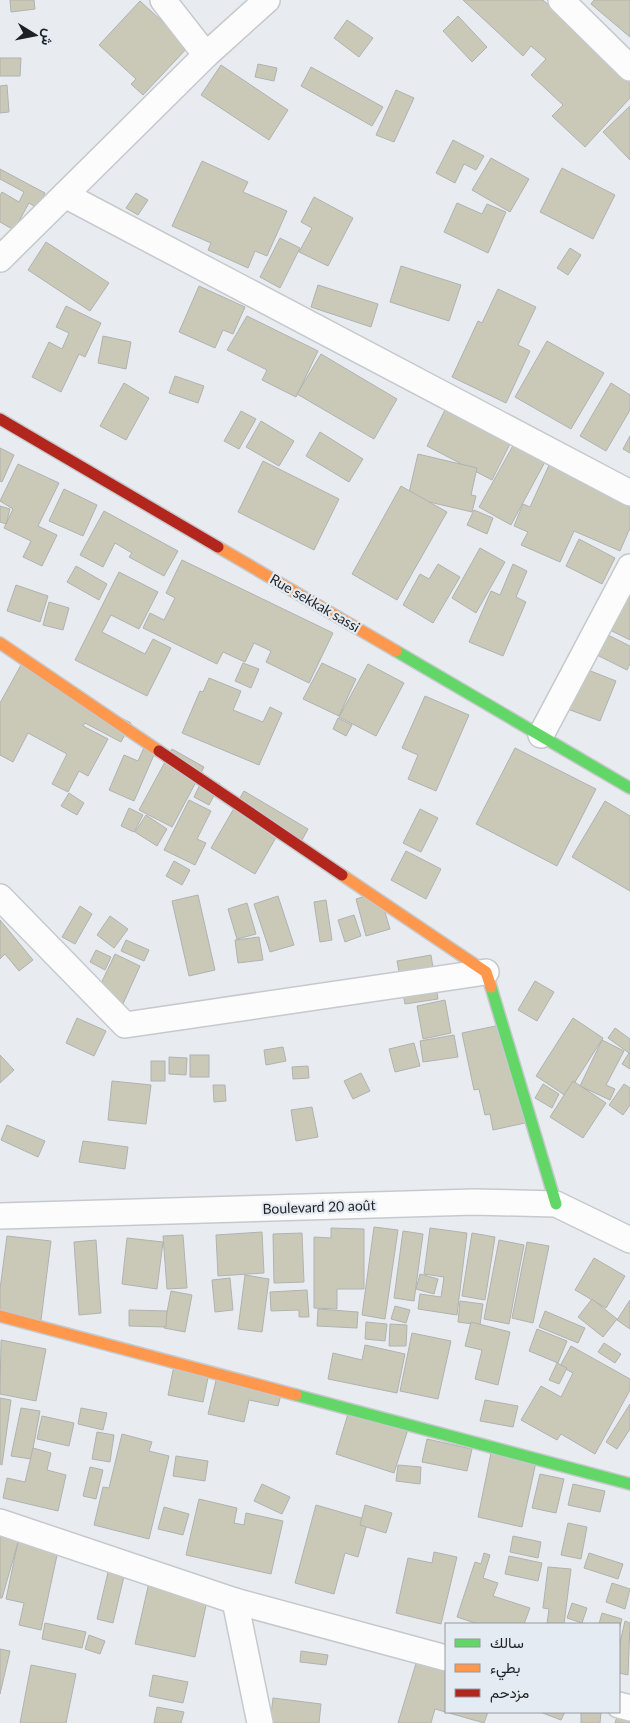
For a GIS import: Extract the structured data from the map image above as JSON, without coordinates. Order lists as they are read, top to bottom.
{
  "streets": {
    "street": ["Rue sekkak sassi", "Boulevard 20 août"]
  },
  "legend": ["سالك", "بطيء", "مزدحم"],
  "north": "right"
}
